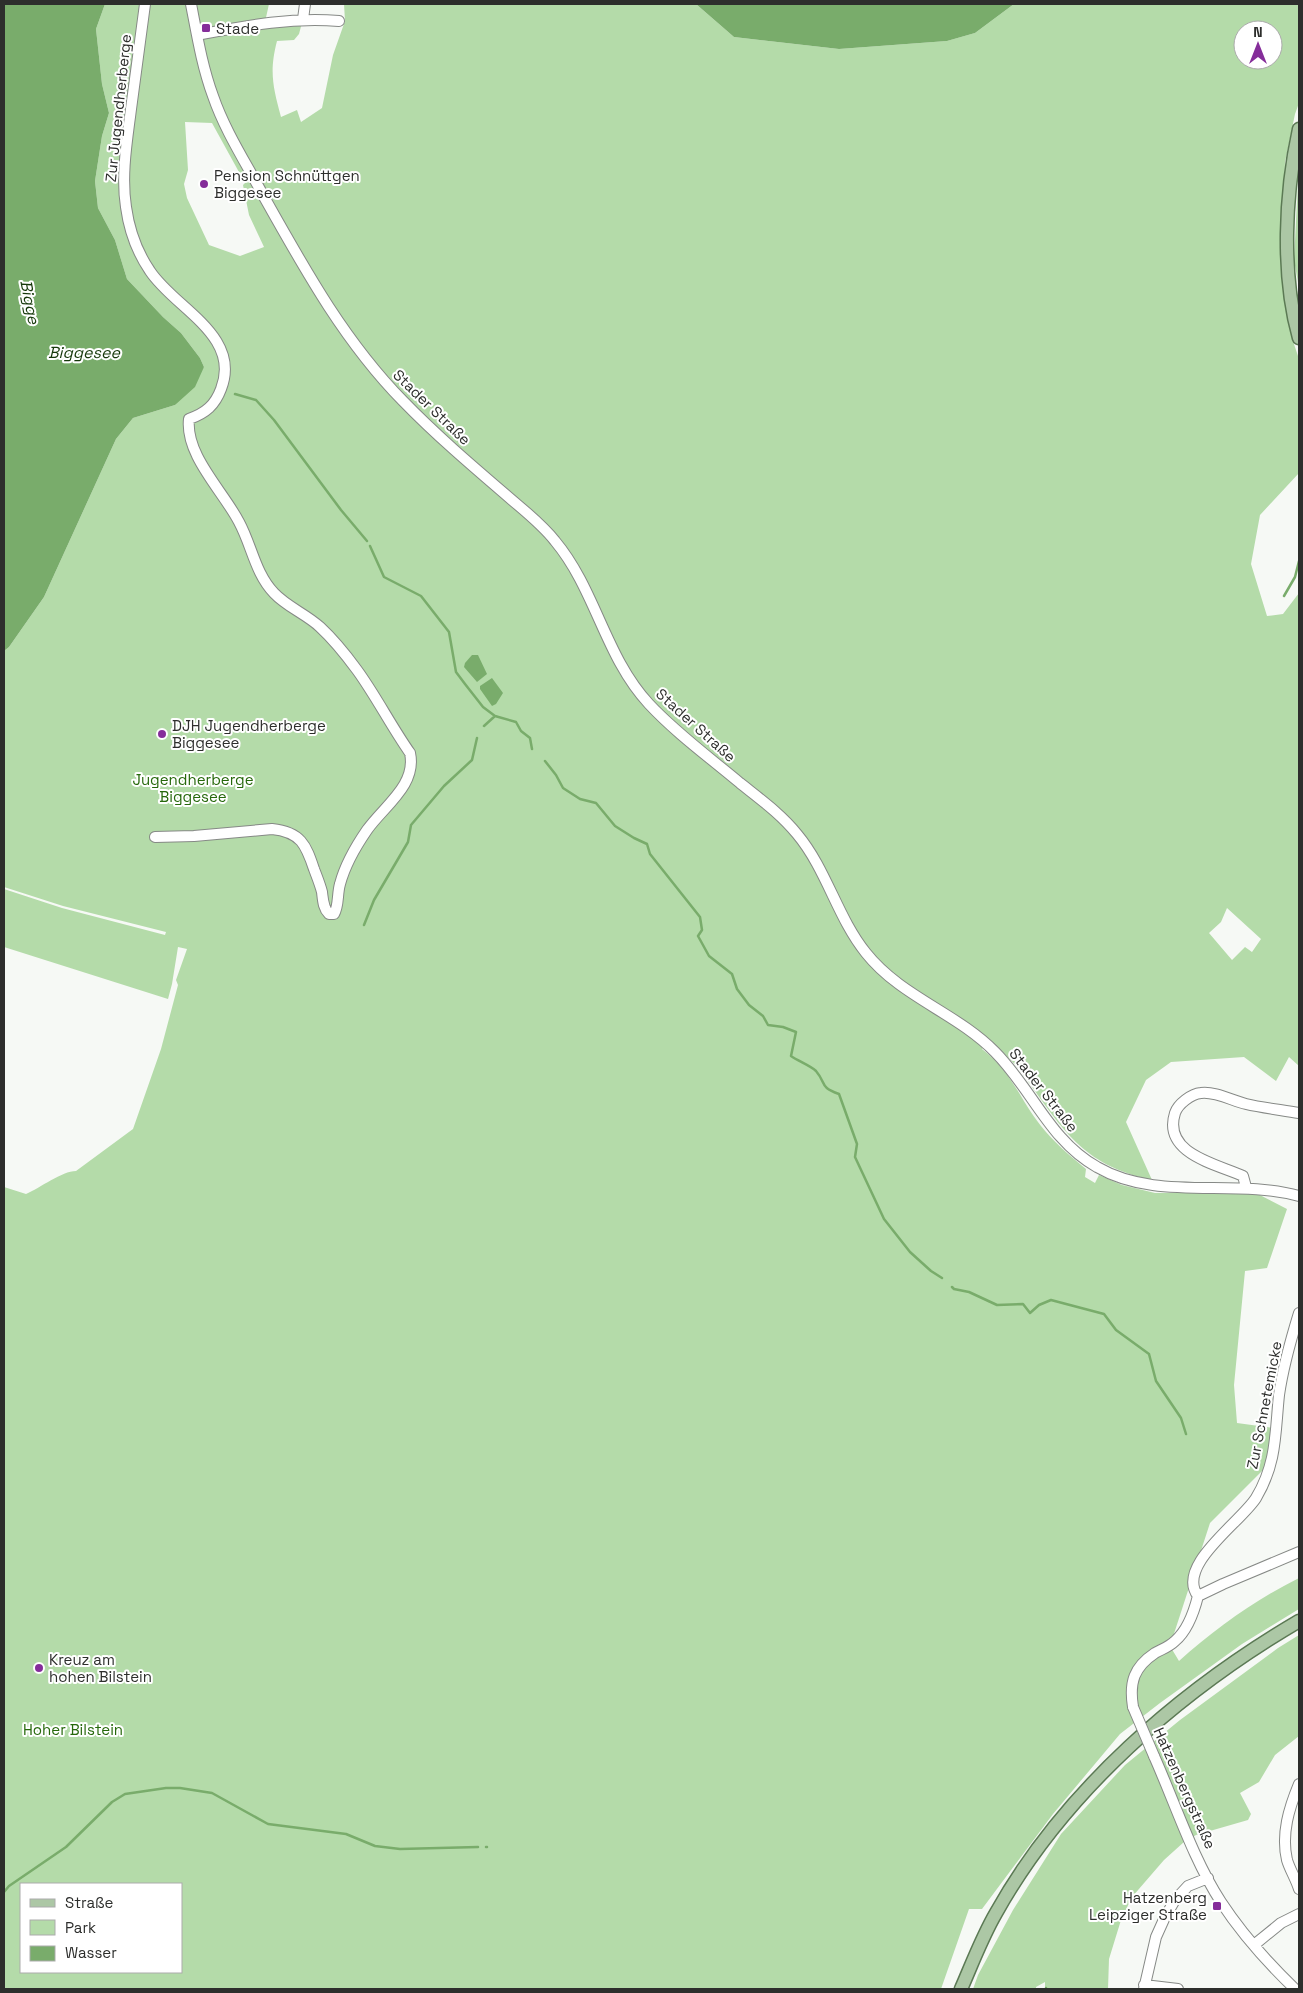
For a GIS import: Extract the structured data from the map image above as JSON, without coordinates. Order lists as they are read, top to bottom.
{
  "streets": {
    "street": [
      "Zur Jugendherberge",
      "Stader Straße",
      "Zur Schnetemicke",
      "Hatzenbergstraße"
    ]
  },
  "crossings": [
    ["Zur Schnetemicke", "Hatzenbergstraße"]
  ],
  "water": ["Bigge", "Biggesee"],
  "parks": ["Jugendherberge Biggesee", "Hoher Bilstein"],
  "places": {
    "transit": ["Stade", "Hatzenberg Leipziger Straße"],
    "other": ["Pension Schnüttgen Biggesee", "DJH Jugendherberge Biggesee", "Kreuz am hohen Bilstein"]
  },
  "legend": ["Straße", "Park", "Wasser"],
  "north": "top"
}
